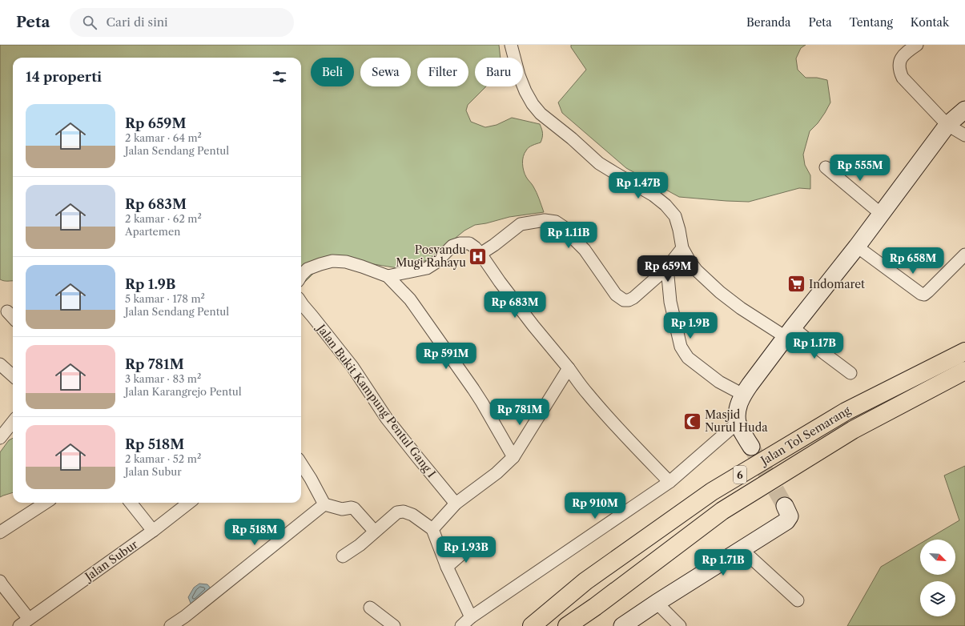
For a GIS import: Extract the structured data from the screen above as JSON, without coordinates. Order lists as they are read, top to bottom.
{
  "streets": {
    "highway": ["Jalan Tol Semarang", "6"],
    "street": ["Jalan Bukit Kampung Pentul Gang I", "Jalan Subur"]
  },
  "places": {
    "hospital": ["Posyandu Mugi Rahayu"],
    "supermarket": ["Indomaret"],
    "mosque": ["Masjid Nurul Huda"]
  },
  "north": "bottom right",
  "page": {
    "header": "Peta",
    "search": "Cari di sini",
    "nav": [
      "Beranda",
      "Peta",
      "Tentang",
      "Kontak"
    ],
    "chip": [
      "Beli",
      "Sewa",
      "Filter",
      "Baru"
    ],
    "heading": "14 properti",
    "list": [
      {
        "name": "Rp 659M",
        "note": "2 kamar · 64 m² · Jalan Sendang Pentul"
      },
      {
        "name": "Rp 683M",
        "note": "2 kamar · 62 m² · Apartemen"
      },
      {
        "name": "Rp 1.9B",
        "note": "5 kamar · 178 m² · Jalan Sendang Pentul"
      },
      {
        "name": "Rp 781M",
        "note": "3 kamar · 83 m² · Jalan Karangrejo Pentul"
      },
      {
        "name": "Rp 518M",
        "note": "2 kamar · 52 m² · Jalan Subur"
      }
    ],
    "price": [
      "Rp 555M",
      "Rp 1.47B",
      "Rp 1.11B",
      "Rp 658M",
      "Rp 659M",
      "Rp 683M",
      "Rp 1.9B",
      "Rp 1.17B",
      "Rp 591M",
      "Rp 781M",
      "Rp 910M",
      "Rp 518M",
      "Rp 1.93B",
      "Rp 1.71B"
    ]
  }
}
